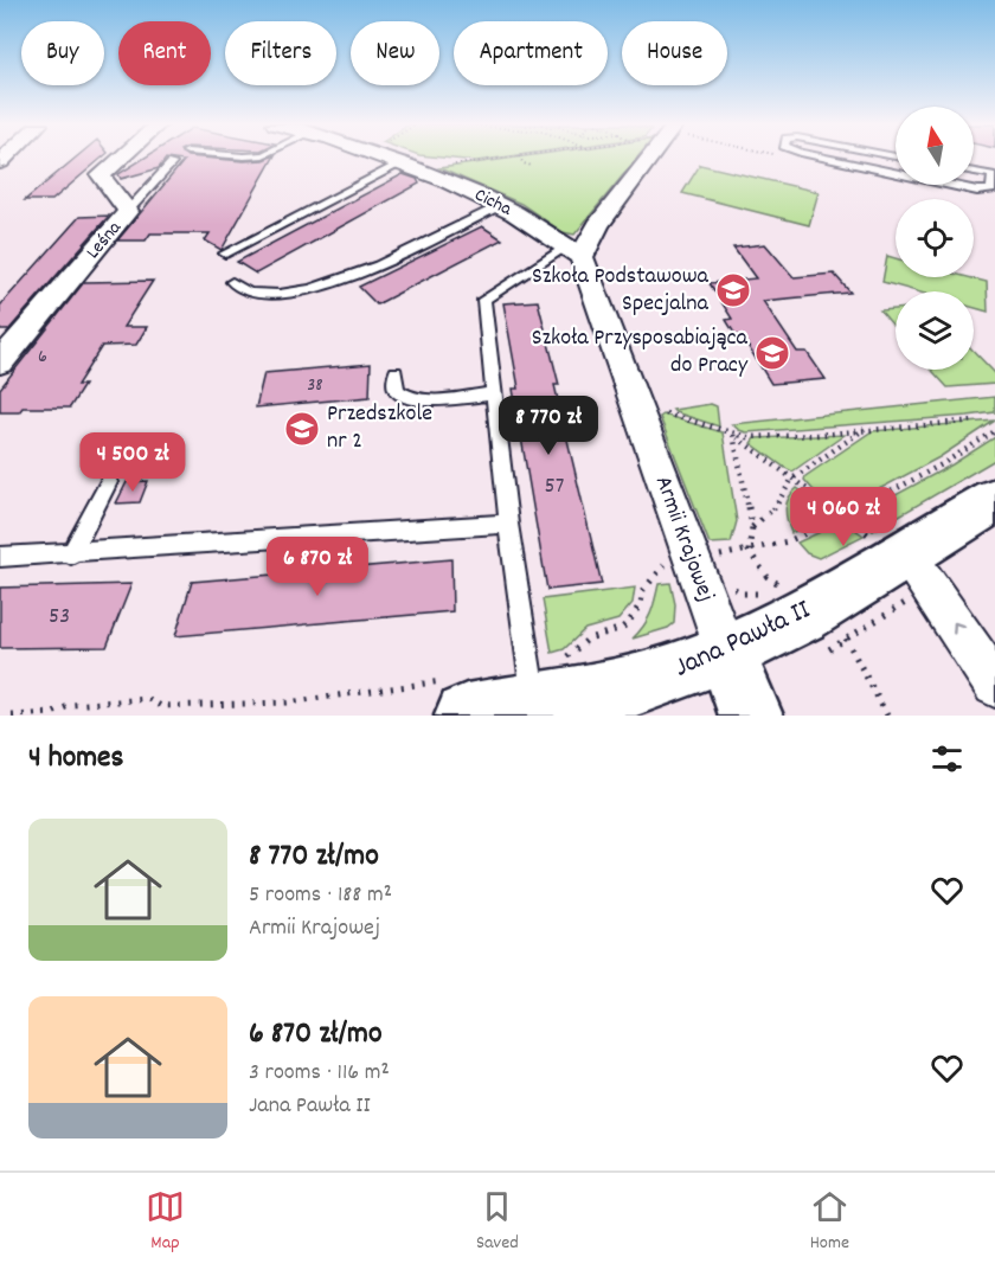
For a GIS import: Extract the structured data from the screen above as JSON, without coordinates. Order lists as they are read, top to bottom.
{
  "streets": {
    "street": [
      "Cicha",
      "Leśna",
      "Armii Krajowej",
      "Jana Pawła II"
    ]
  },
  "crossings": [
    ["Cicha", "Armii Krajowej"],
    ["Armii Krajowej", "Jana Pawła II"]
  ],
  "places": {
    "school or university": ["Szkoła Podstawowa Specjalna", "Szkoła Przysposabiająca do Pracy", "Przedszkole nr 2"]
  },
  "house_numbers": [
    "6",
    "38",
    "57",
    "53"
  ],
  "north": "top",
  "page": {
    "chip": [
      "Buy",
      "Rent",
      "Filters",
      "New",
      "Apartment",
      "House"
    ],
    "price": [
      "8 770 zł",
      "4 500 zł",
      "4 060 zł",
      "6 870 zł"
    ],
    "heading": "4 homes",
    "list": [
      {
        "name": "8 770 zł/mo",
        "note": "5 rooms · 188 m² · Armii Krajowej"
      },
      {
        "name": "6 870 zł/mo",
        "note": "3 rooms · 116 m² · Jana Pawła II"
      }
    ],
    "tabs": ["Map", "Saved", "Home"]
  }
}
